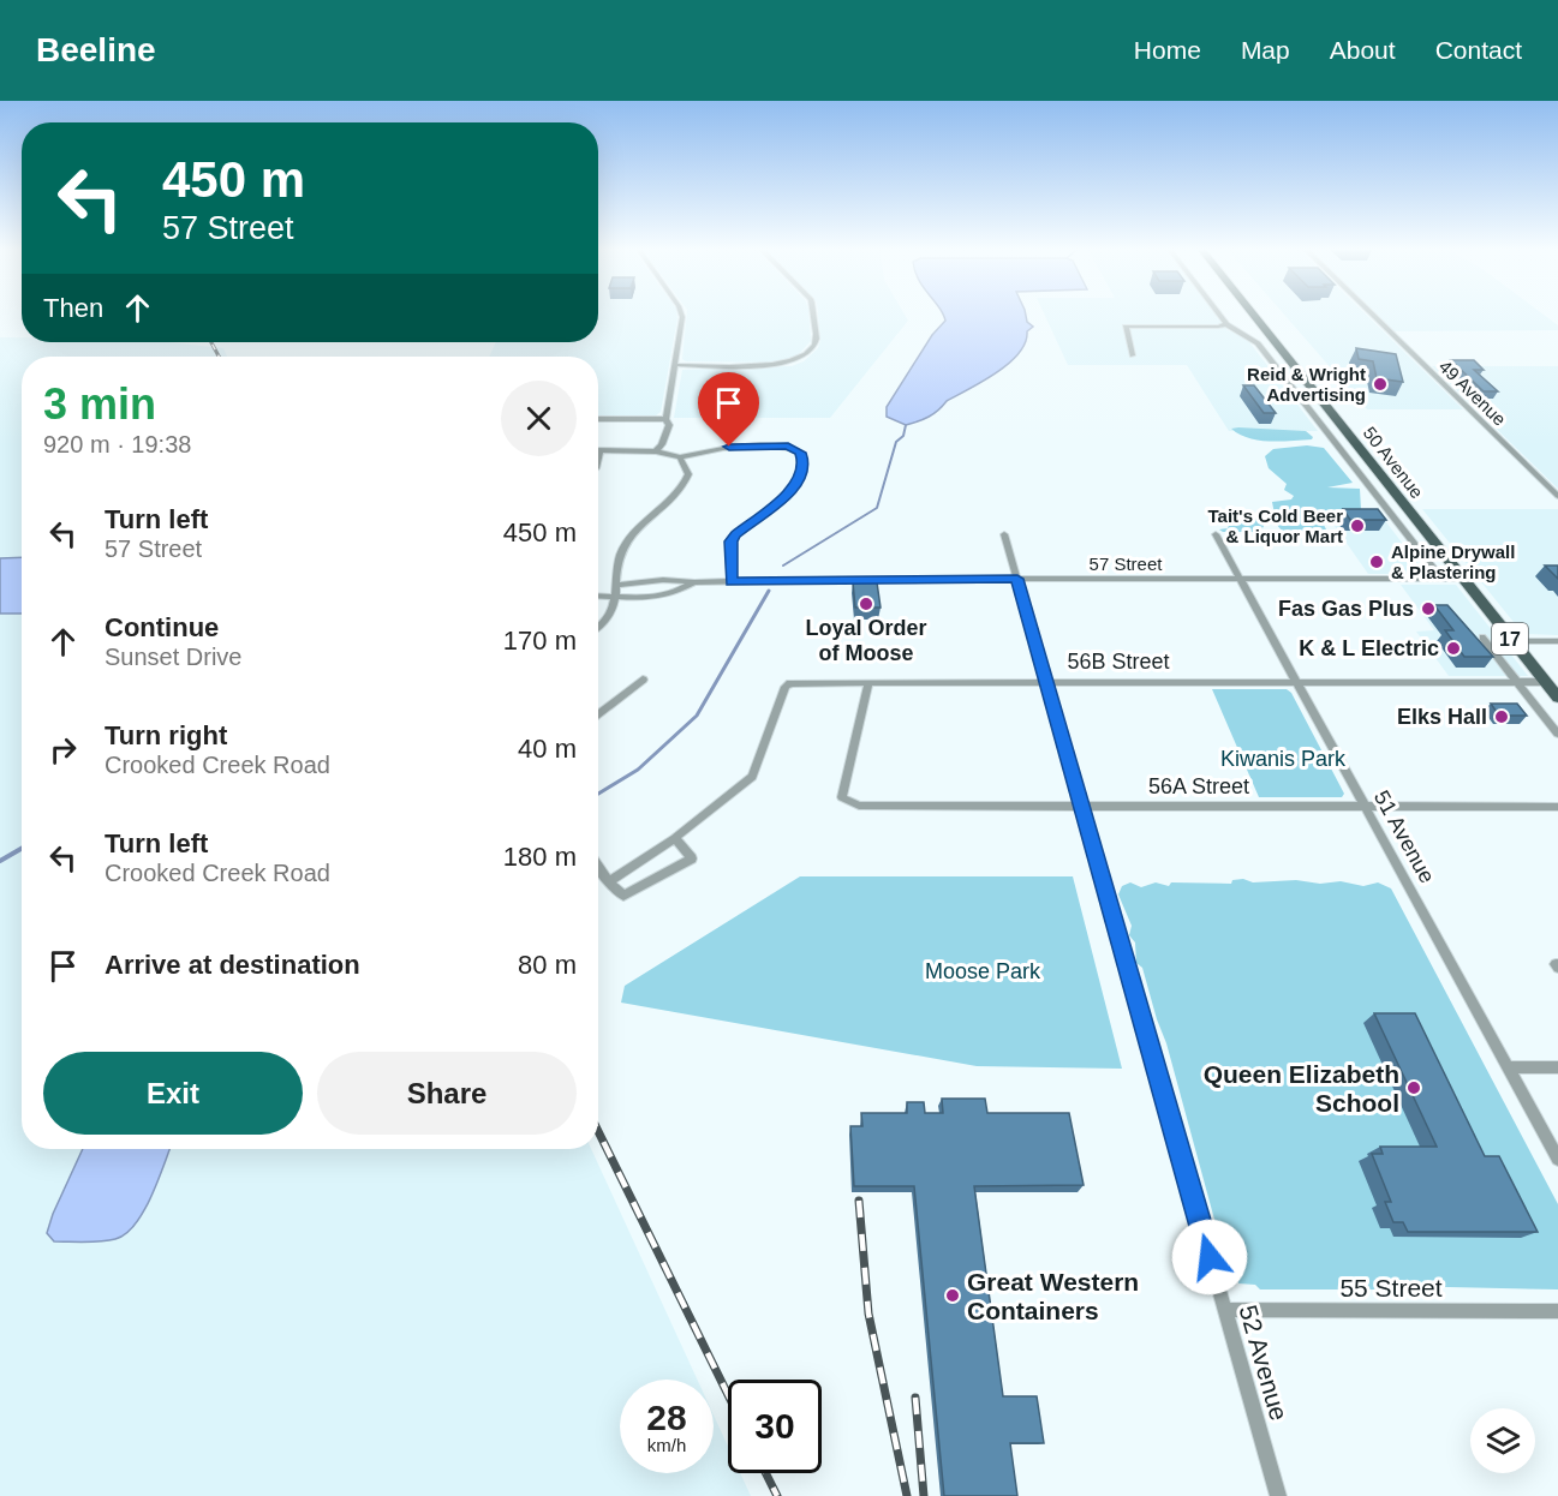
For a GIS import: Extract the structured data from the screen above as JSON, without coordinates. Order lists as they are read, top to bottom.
{
  "streets": {
    "main road": ["50 Avenue", "17"],
    "street": [
      "49 Avenue",
      "57 Street",
      "56B Street",
      "56A Street",
      "51 Avenue",
      "55 Street",
      "52 Avenue"
    ]
  },
  "crossings": [
    ["50 Avenue", "57 Street"],
    ["50 Avenue", "56B Street"],
    ["57 Street", "51 Avenue"],
    ["57 Street", "52 Avenue"],
    ["56B Street", "56A Street"],
    ["56B Street", "51 Avenue"],
    ["56B Street", "52 Avenue"],
    ["56A Street", "51 Avenue"],
    ["56A Street", "52 Avenue"],
    ["55 Street", "52 Avenue"]
  ],
  "parks": ["Kiwanis Park", "Moose Park"],
  "places": [
    "Reid & Wright Advertising",
    "Tait's Cold Beer & Liquor Mart",
    "Alpine Drywall & Plastering",
    "Loyal Order of Moose",
    "Fas Gas Plus",
    "K & L Electric",
    "Elks Hall",
    "Queen Elizabeth School",
    "Great Western Containers"
  ],
  "page": {
    "header": "Beeline",
    "nav": [
      "Home",
      "Map",
      "About",
      "Contact"
    ],
    "turn": ["450 m", "57 Street"],
    "then": "Then",
    "heading": ["3 min", "920 m · 19:38"],
    "list": [
      {
        "name": "Turn left",
        "note": "57 Street",
        "value": "450 m"
      },
      {
        "name": "Continue",
        "note": "Sunset Drive",
        "value": "170 m"
      },
      {
        "name": "Turn right",
        "note": "Crooked Creek Road",
        "value": "40 m"
      },
      {
        "name": "Turn left",
        "note": "Crooked Creek Road",
        "value": "180 m"
      },
      {
        "name": "Arrive at destination",
        "value": "80 m"
      }
    ],
    "buttons": ["Exit", "Share"],
    "speed": "28 km/h",
    "limit": "30"
  }
}
